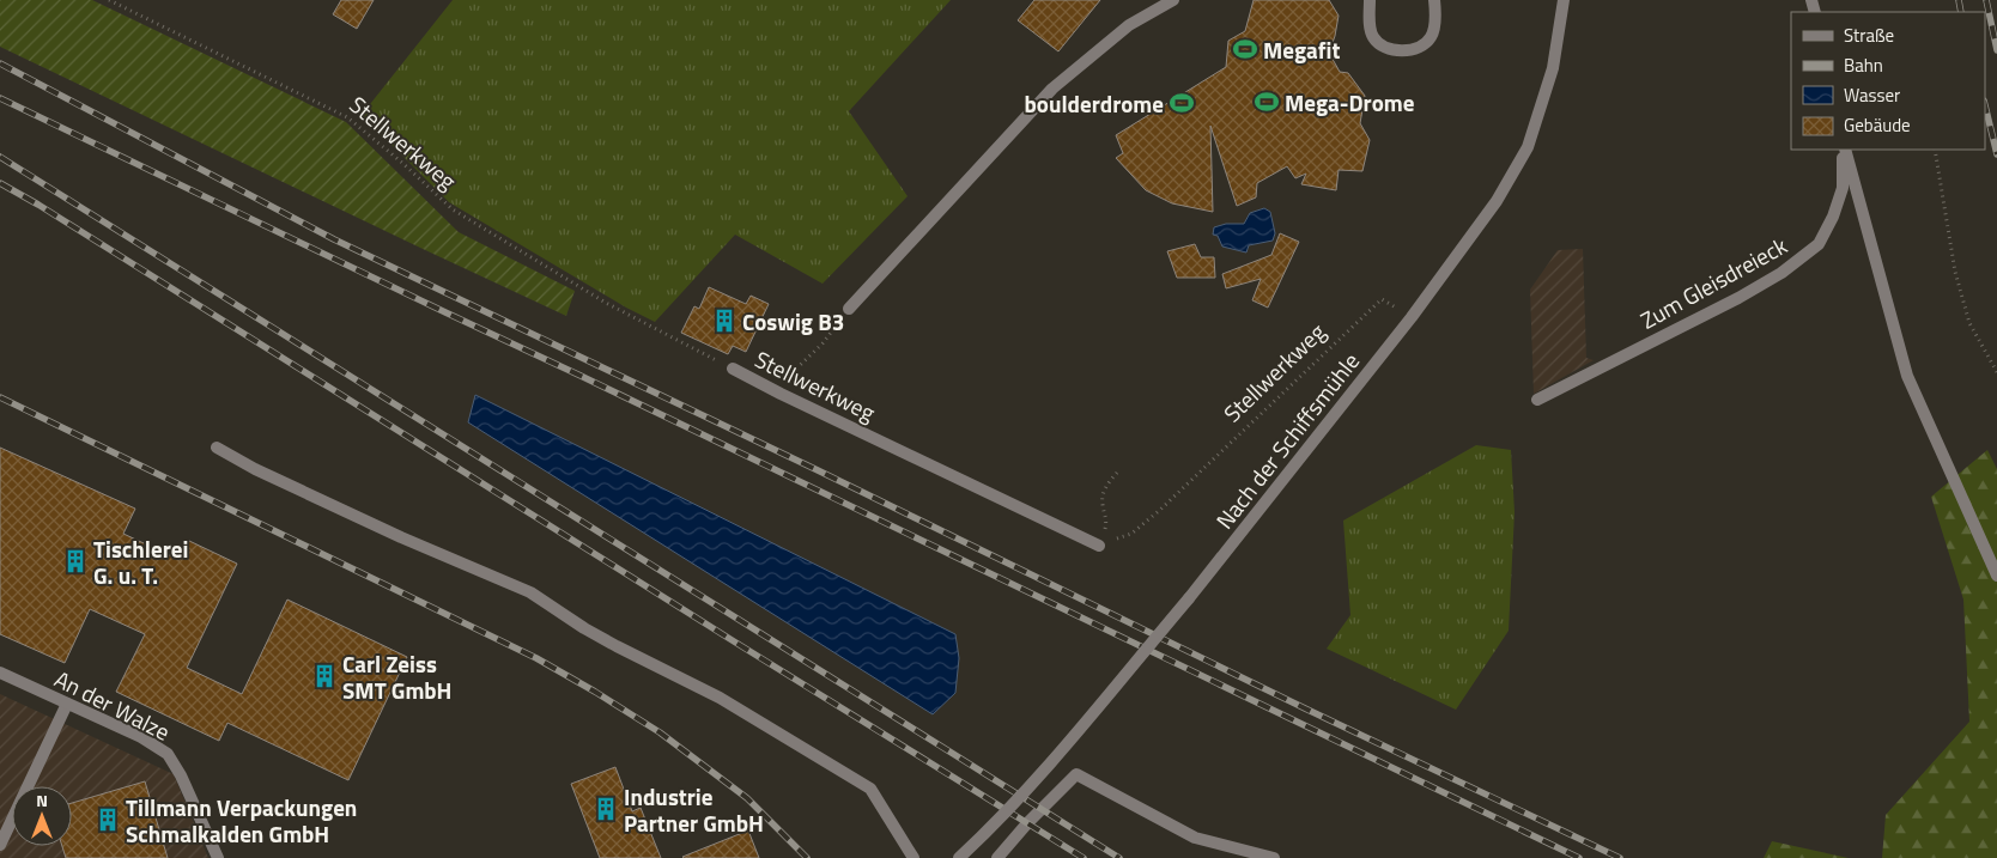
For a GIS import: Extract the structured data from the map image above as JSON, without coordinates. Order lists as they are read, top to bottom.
{
  "streets": {
    "street": [
      "Stellwerkweg",
      "Zum Gleisdreieck",
      "Nach der Schiffsmühle",
      "An der Walze"
    ]
  },
  "crossings": [
    ["Stellwerkweg", "Nach der Schiffsmühle"]
  ],
  "places": {
    "sports": ["Megafit", "Mega-Drome", "boulderdrome"],
    "building": [
      "Coswig B3",
      "Tischlerei G. u. T.",
      "Carl Zeiss SMT GmbH",
      "Industrie Partner GmbH",
      "Tillmann Verpackungen Schmalkalden GmbH"
    ]
  },
  "legend": [
    "Straße",
    "Bahn",
    "Wasser",
    "Gebäude"
  ],
  "north": "top"
}
